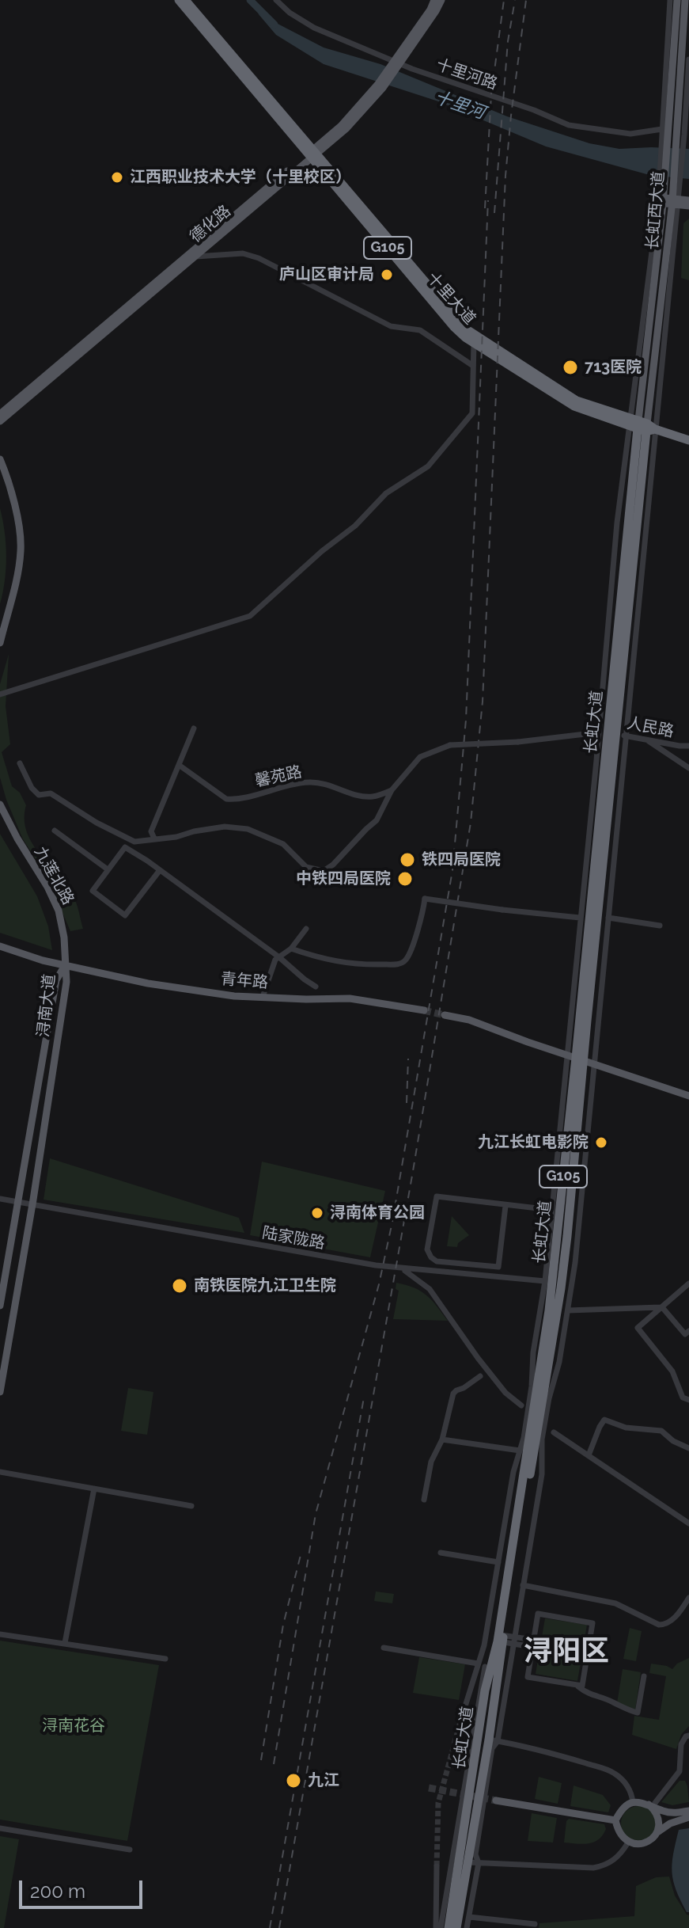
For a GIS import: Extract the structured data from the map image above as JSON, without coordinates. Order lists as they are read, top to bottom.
{
  "streets": {
    "highway": ["G105", "十里大道", "长虹大道"],
    "main road": [
      "长虹西大道",
      "德化路",
      "九莲北路",
      "青年路",
      "浔南大道"
    ],
    "street": [
      "十里河路",
      "人民路",
      "馨苑路",
      "陆家陇路"
    ]
  },
  "crossings": [
    ["十里河路", "长虹西大道"],
    ["十里河路", "德化路"],
    ["长虹西大道", "十里大道"],
    ["长虹西大道", "长虹大道"],
    ["德化路", "十里大道"],
    ["十里大道", "长虹大道"],
    ["长虹大道", "人民路"],
    ["人民路", "馨苑路"],
    ["九莲北路", "青年路"],
    ["九莲北路", "浔南大道"],
    ["青年路", "浔南大道"],
    ["浔南大道", "陆家陇路"]
  ],
  "districts": ["浔阳区"],
  "water": ["十里河"],
  "parks": ["浔南花谷"],
  "places": [
    "江西职业技术大学（十里校区）",
    "庐山区审计局",
    "713医院",
    "铁四局医院",
    "中铁四局医院",
    "九江长虹电影院",
    "浔南体育公园",
    "南铁医院九江卫生院",
    "九江"
  ],
  "scale_bar": "200 m"
}
